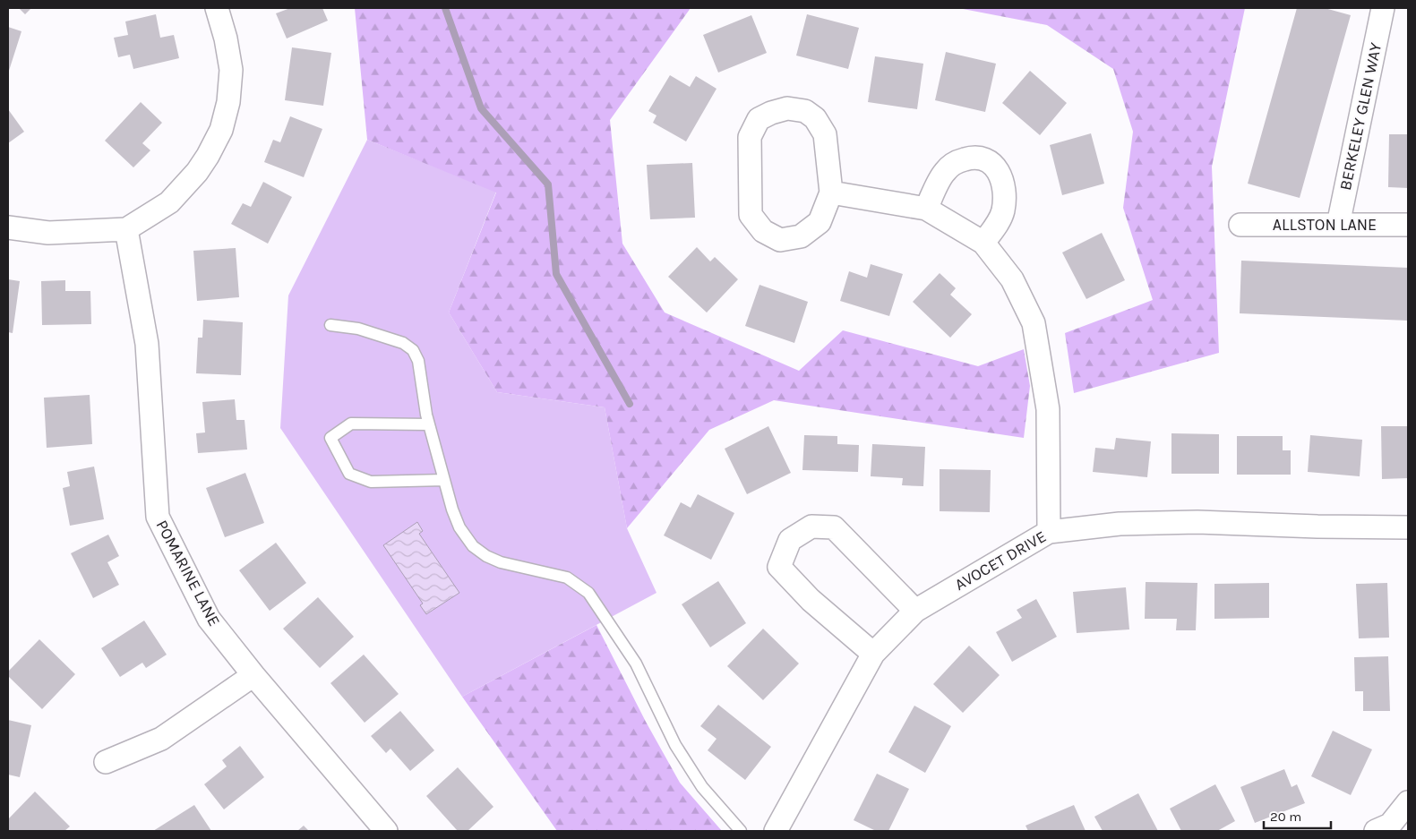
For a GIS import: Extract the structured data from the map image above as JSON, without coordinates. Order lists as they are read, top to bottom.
{
  "streets": {
    "street": [
      "BERKELEY GLEN WAY",
      "ALLSTON LANE",
      "AVOCET DRIVE",
      "POMARINE LANE"
    ]
  },
  "crossings": [
    ["BERKELEY GLEN WAY", "ALLSTON LANE"]
  ],
  "scale_bar": "20 m"
}
